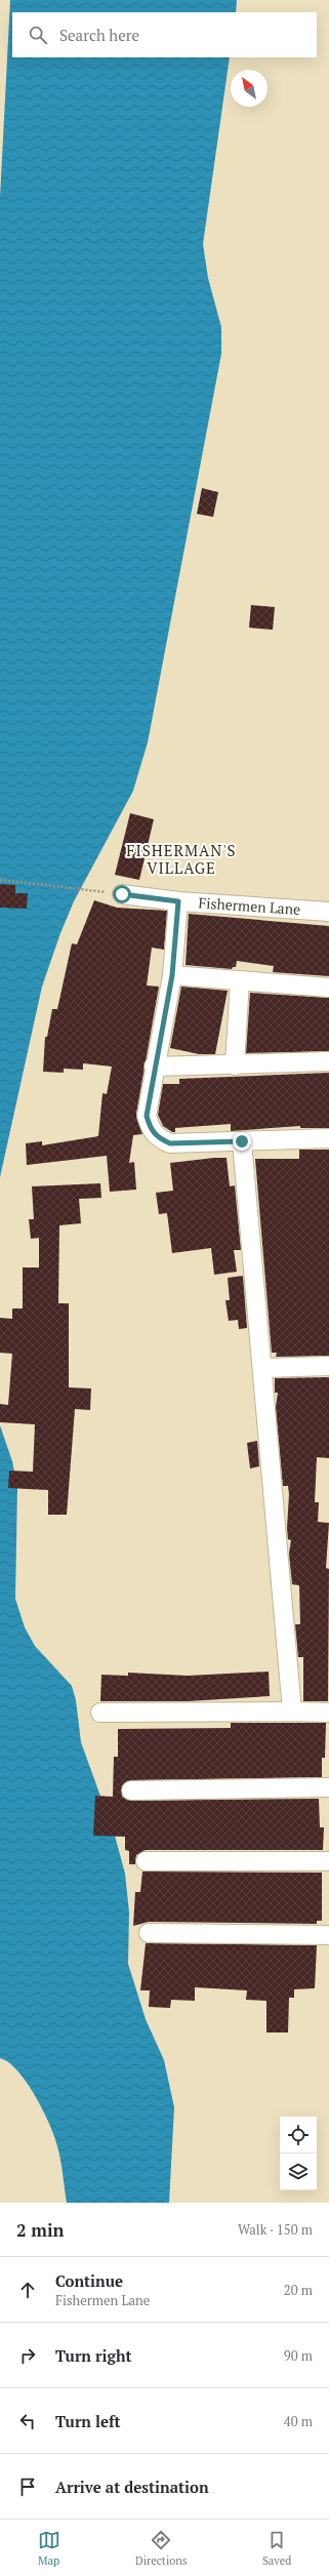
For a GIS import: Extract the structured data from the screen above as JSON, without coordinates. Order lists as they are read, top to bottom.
{
  "streets": {
    "street": ["Fishermen Lane"]
  },
  "districts": ["FISHERMAN'S VILLAGE"],
  "north": "top left",
  "page": {
    "search": "Search here",
    "heading": ["2 min", "Walk · 150 m"],
    "list": [
      ["Continue", "Fishermen Lane", "20 m"],
      ["Turn right", "90 m"],
      ["Turn left", "40 m"],
      "Arrive at destination"
    ],
    "nav": ["Map", "Directions", "Saved"]
  }
}
